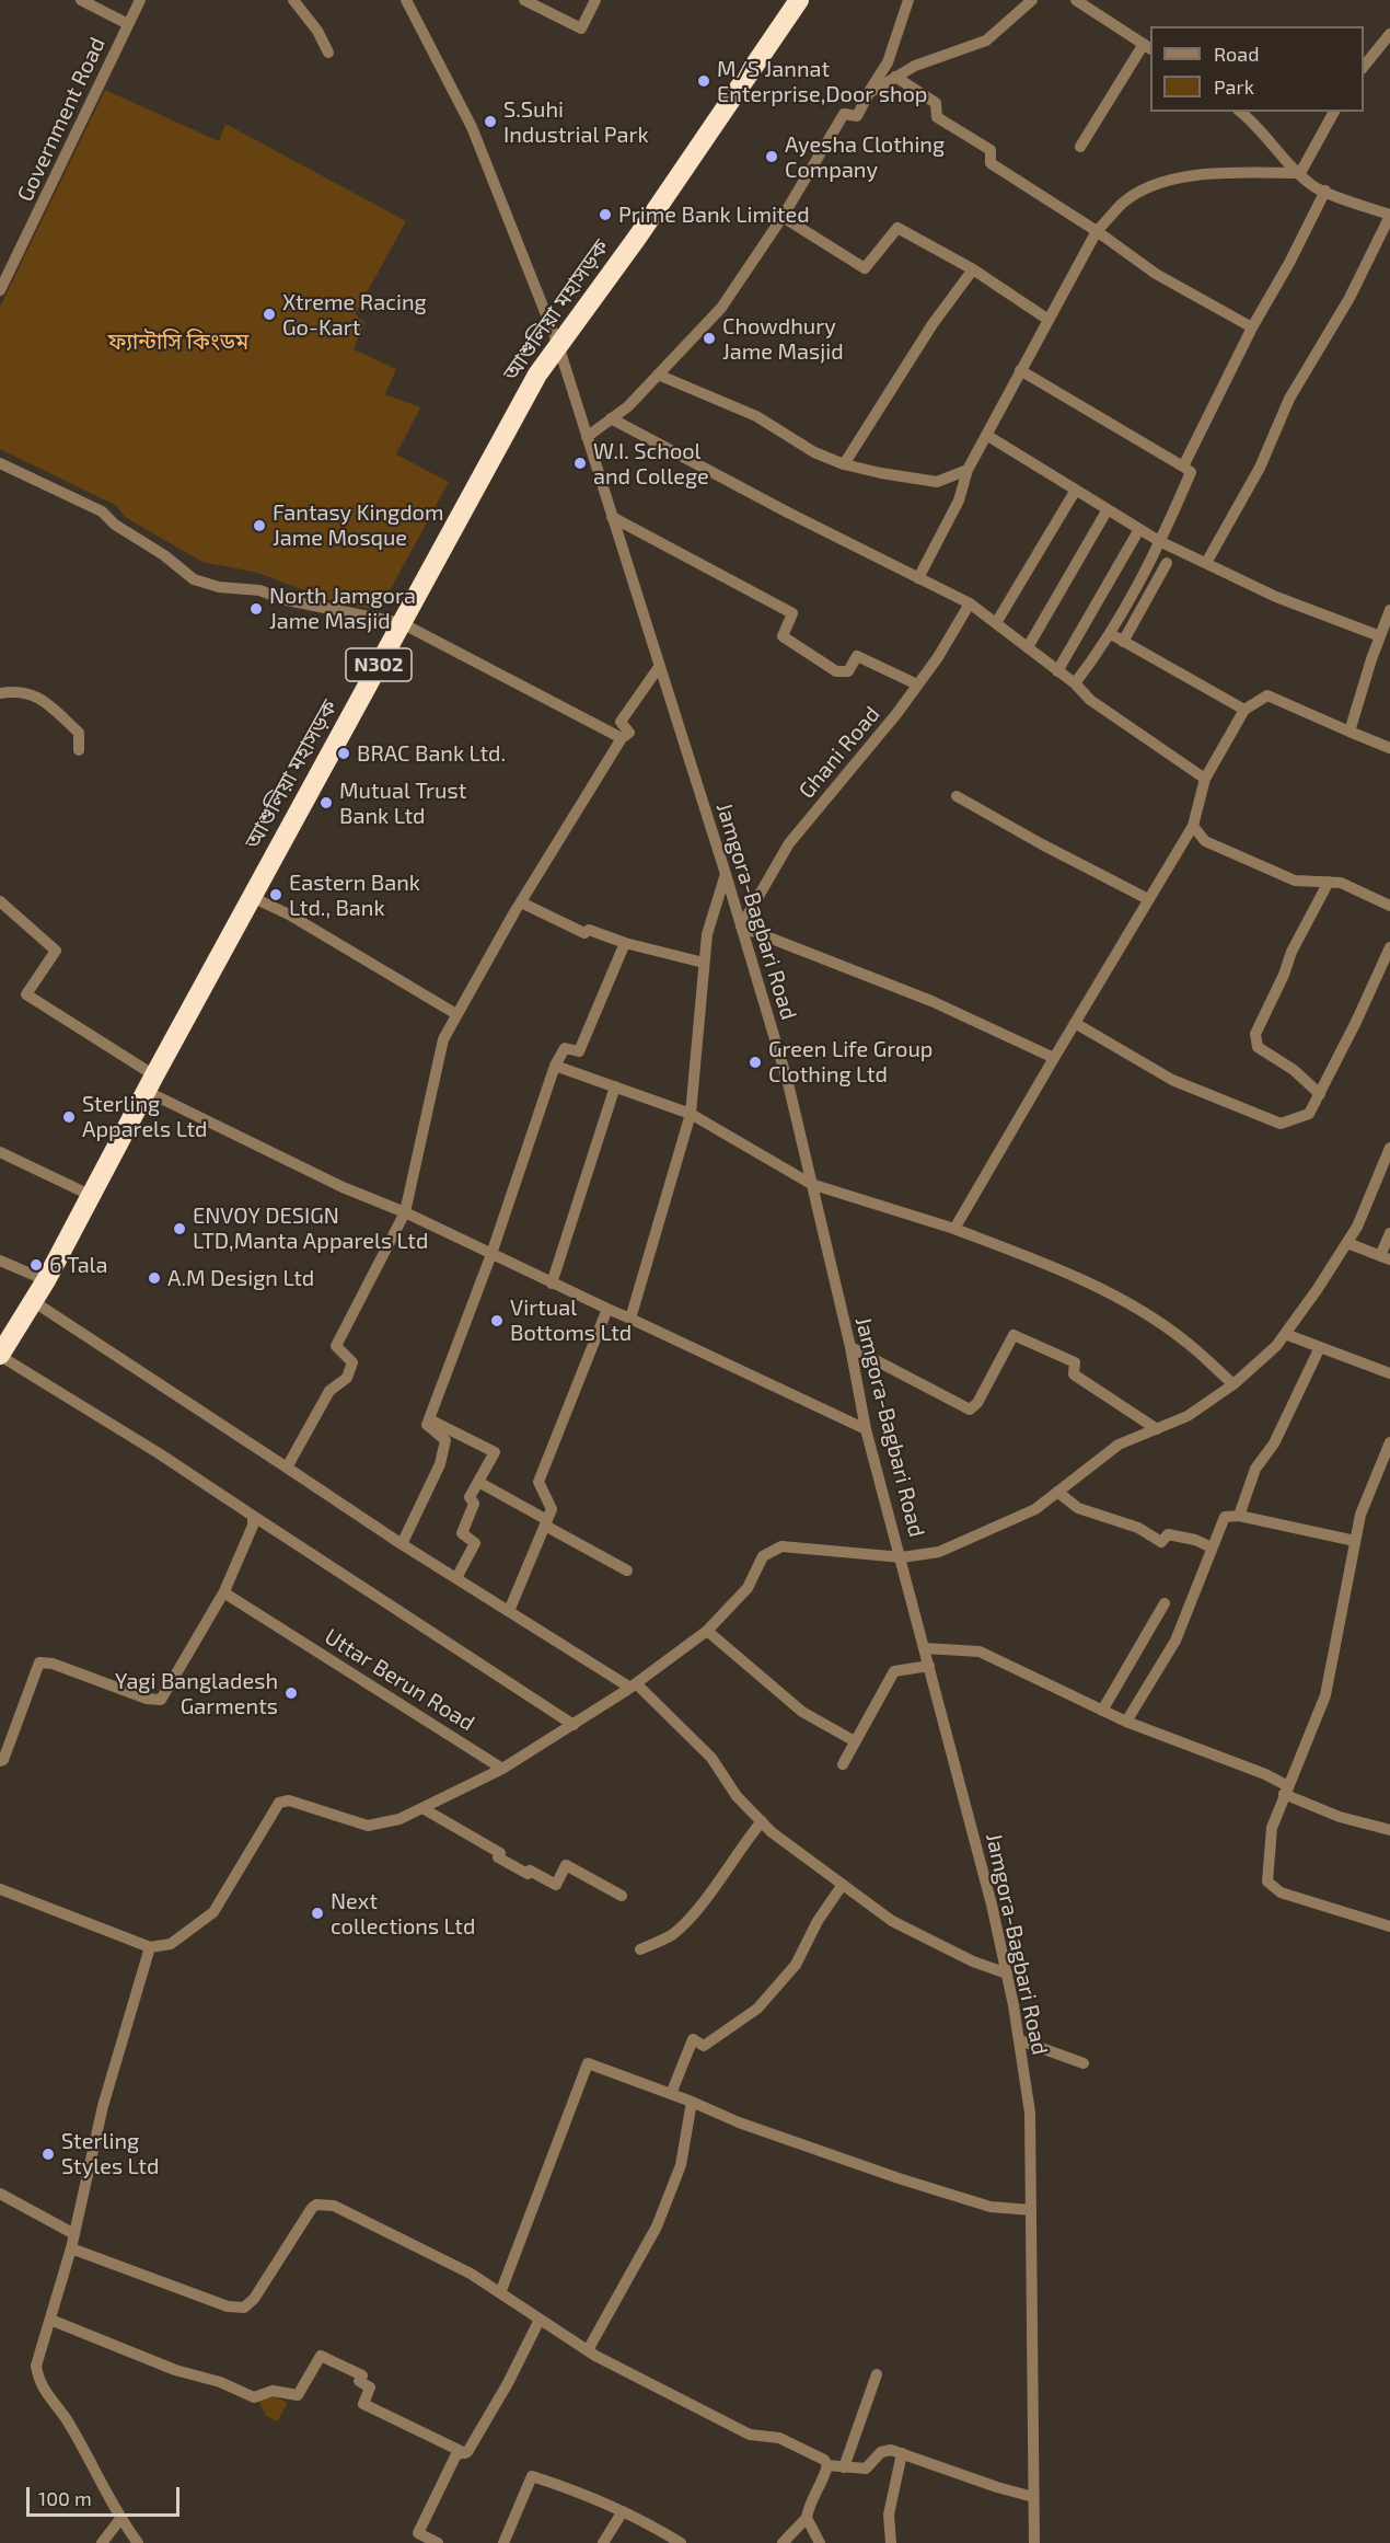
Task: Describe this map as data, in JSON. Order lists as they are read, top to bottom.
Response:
{
  "streets": {
    "highway": ["আশুলিয়া মহাসড়ক", "N302"],
    "street": [
      "Government Road",
      "Ghani Road",
      "Jamgora-Bagbari Road",
      "Uttar Berun Road"
    ]
  },
  "crossings": [
    ["আশুলিয়া মহাসড়ক", "Jamgora-Bagbari Road"],
    ["Ghani Road", "Jamgora-Bagbari Road"]
  ],
  "parks": ["ফ্যান্টাসি কিংডম"],
  "places": [
    "M/S Jannat Enterprise,Door shop",
    "S.Suhi Industrial Park",
    "Ayesha Clothing Company",
    "Prime Bank Limited",
    "Xtreme Racing Go-Kart",
    "Chowdhury Jame Masjid",
    "W.I. School and College",
    "Fantasy Kingdom Jame Mosque",
    "North Jamgora Jame Masjid",
    "BRAC Bank Ltd.",
    "Mutual Trust Bank Ltd",
    "Eastern Bank Ltd., Bank",
    "Green Life Group Clothing Ltd",
    "Sterling Apparels Ltd",
    "ENVOY DESIGN LTD,Manta Apparels Ltd",
    "6 Tala",
    "A.M Design Ltd",
    "Virtual Bottoms Ltd",
    "Yagi Bangladesh Garments",
    "Next collections Ltd",
    "Sterling Styles Ltd"
  ],
  "legend": ["Road", "Park"],
  "scale_bar": "100 m"
}
